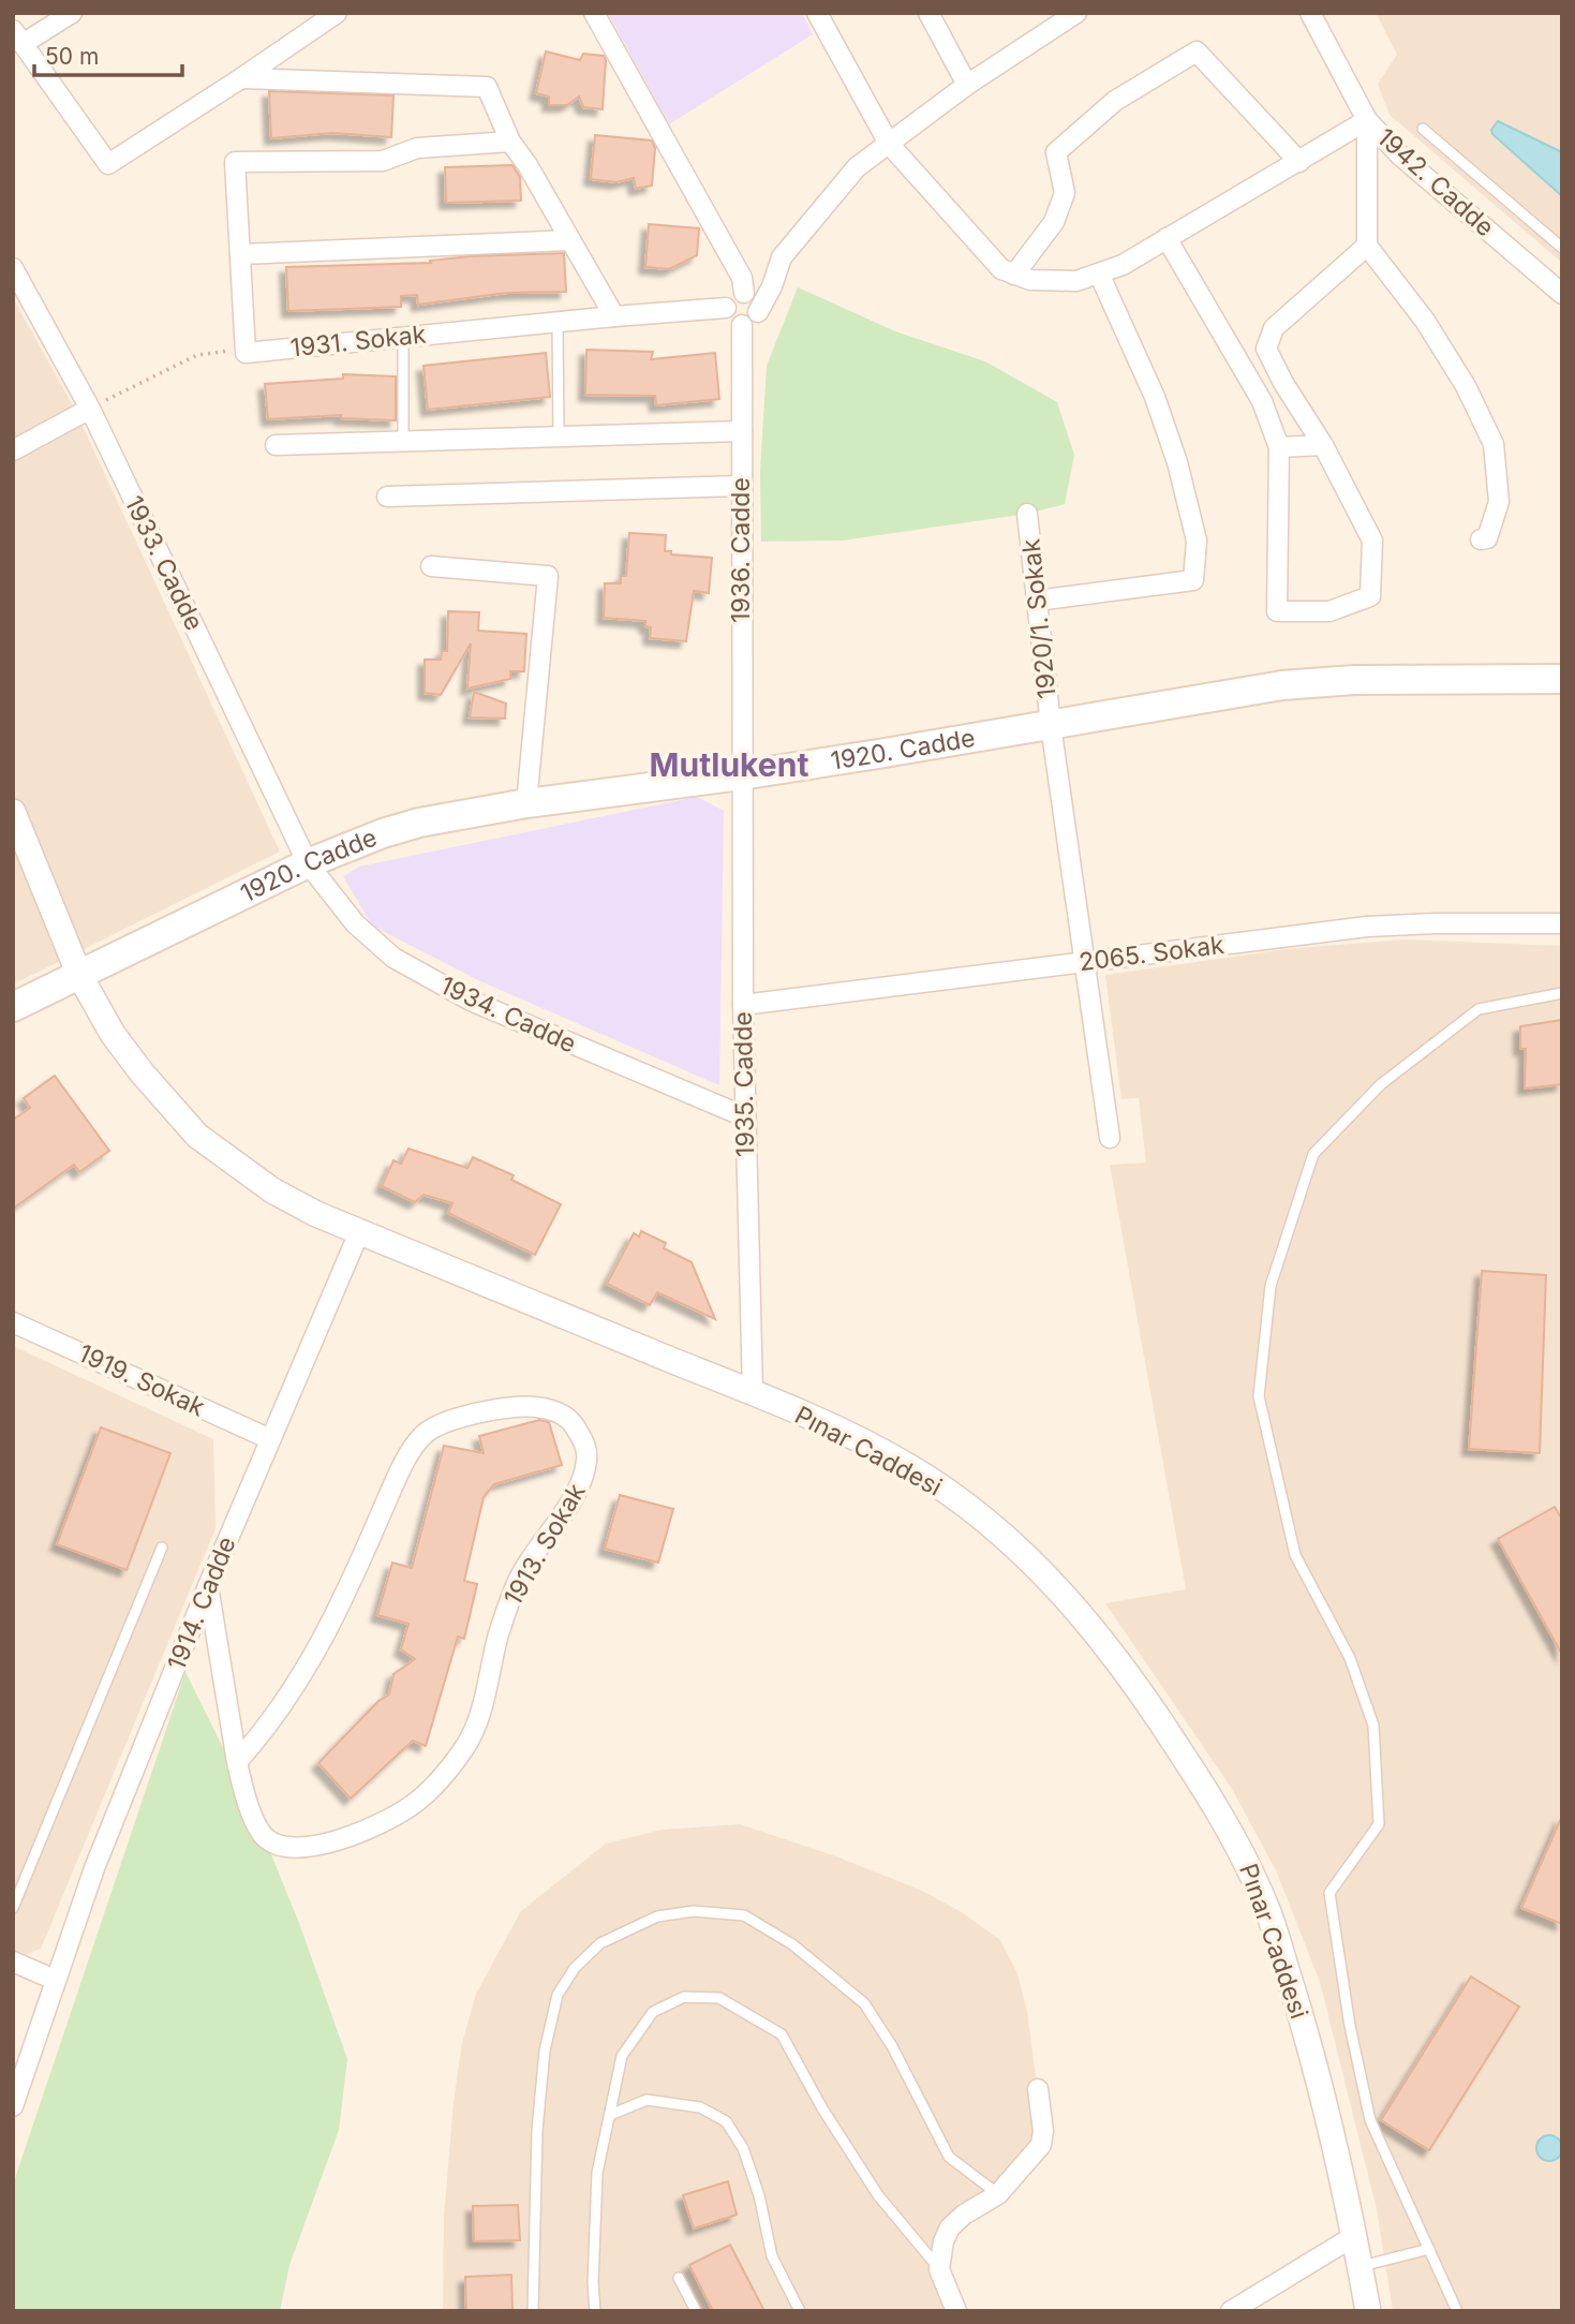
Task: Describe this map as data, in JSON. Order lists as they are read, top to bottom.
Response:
{
  "streets": {
    "main road": ["1920. Cadde"],
    "street": [
      "1942. Cadde",
      "1931. Sokak",
      "1936. Cadde",
      "1933. Cadde",
      "1920/1. Sokak",
      "2065. Sokak",
      "1934. Cadde",
      "1935. Cadde",
      "1919. Sokak",
      "Pınar Caddesi",
      "1913. Sokak",
      "1914. Cadde"
    ]
  },
  "crossings": [
    ["1931. Sokak", "1936. Cadde"],
    ["1936. Cadde", "1920. Cadde"],
    ["1936. Cadde", "1935. Cadde"],
    ["1933. Cadde", "1920. Cadde"],
    ["1933. Cadde", "1934. Cadde"],
    ["1920/1. Sokak", "1920. Cadde"],
    ["1920/1. Sokak", "2065. Sokak"],
    ["1920. Cadde", "1934. Cadde"],
    ["1920. Cadde", "1935. Cadde"],
    ["1920. Cadde", "Pınar Caddesi"],
    ["2065. Sokak", "1935. Cadde"],
    ["1934. Cadde", "1935. Cadde"],
    ["1935. Cadde", "Pınar Caddesi"],
    ["1919. Sokak", "1914. Cadde"],
    ["Pınar Caddesi", "1914. Cadde"],
    ["1913. Sokak", "1914. Cadde"]
  ],
  "districts": ["Mutlukent"],
  "scale_bar": "50 m"
}
